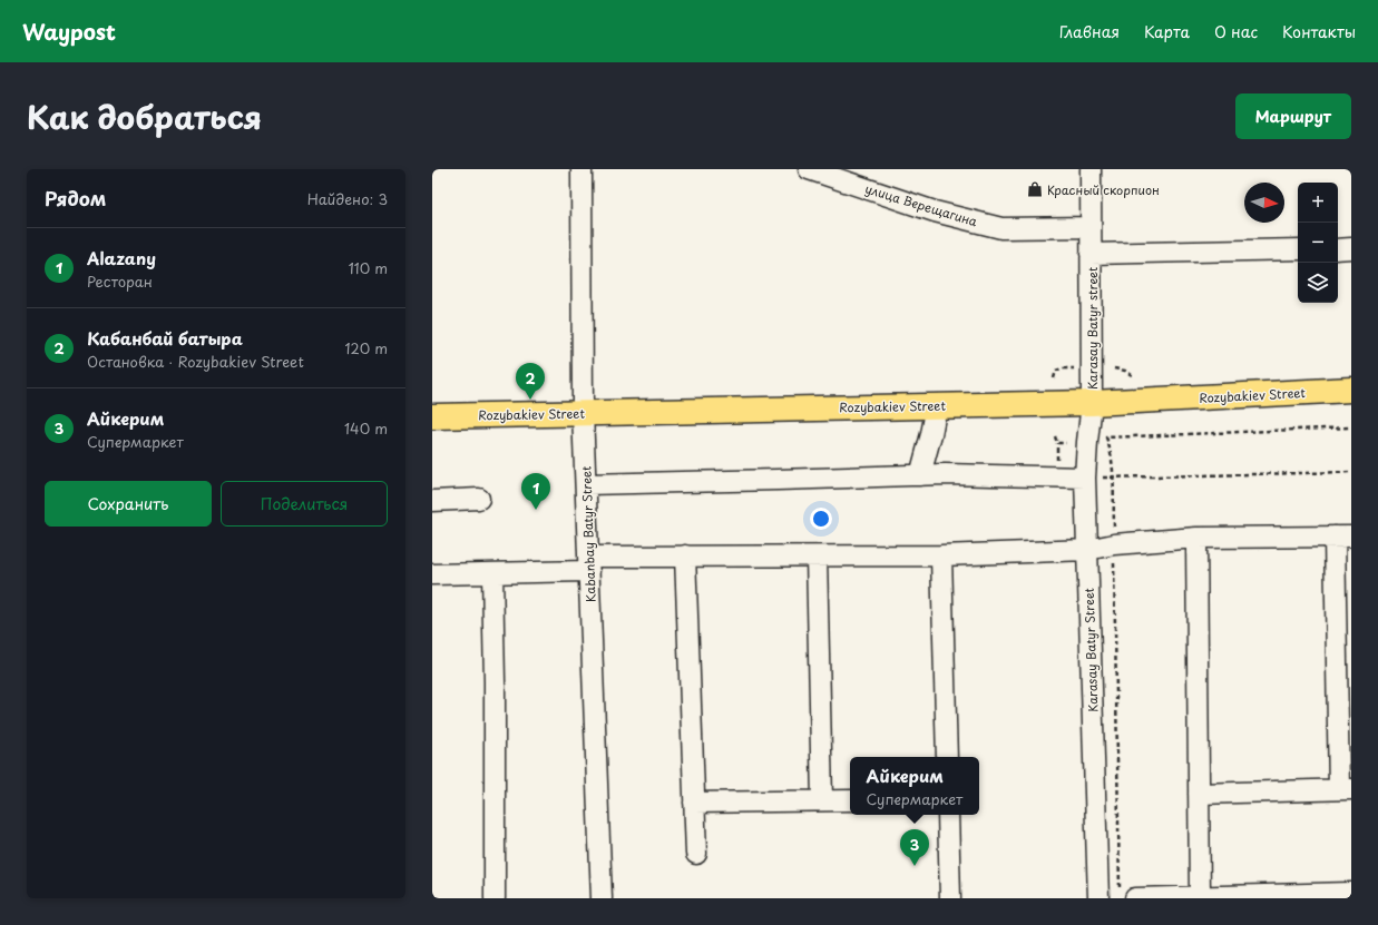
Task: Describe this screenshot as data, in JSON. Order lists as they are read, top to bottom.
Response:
{
  "streets": {
    "main road": ["Rozybakiev Street"],
    "street": [
      "улица Верещагина",
      "Karasay Batyr street",
      "Kabanbay Batyr Street",
      "Karasay Batyr Street"
    ]
  },
  "crossings": [
    ["улица Верещагина", "Karasay Batyr Street"],
    ["Karasay Batyr street", "Rozybakiev Street"],
    ["Karasay Batyr street", "Karasay Batyr Street"],
    ["Rozybakiev Street", "Kabanbay Batyr Street"],
    ["Rozybakiev Street", "Karasay Batyr Street"]
  ],
  "places": {
    "shop": ["Красный скорпион"]
  },
  "north": "right",
  "page": {
    "header": "Waypost",
    "nav": [
      "Главная",
      "Карта",
      "О нас",
      "Контакты"
    ],
    "title": "Как добраться",
    "buttons": [
      "Маршрут",
      ["Сохранить", "Поделиться"]
    ],
    "heading": ["Рядом", "Найдено: 3"],
    "map_buttons": ["+", "−"],
    "list": [
      {
        "mark": "1",
        "name": "Alazany",
        "note": "Ресторан",
        "value": "110 m"
      },
      {
        "mark": "2",
        "name": "Кабанбай батыра",
        "note": "Остановка · Rozybakiev Street",
        "value": "120 m"
      },
      {
        "mark": "3",
        "name": "Айкерим",
        "note": "Супермаркет",
        "value": "140 m"
      }
    ],
    "pins": ["2", "1", "3"],
    "popup": ["Айкерим", "Супермаркет"]
  }
}
